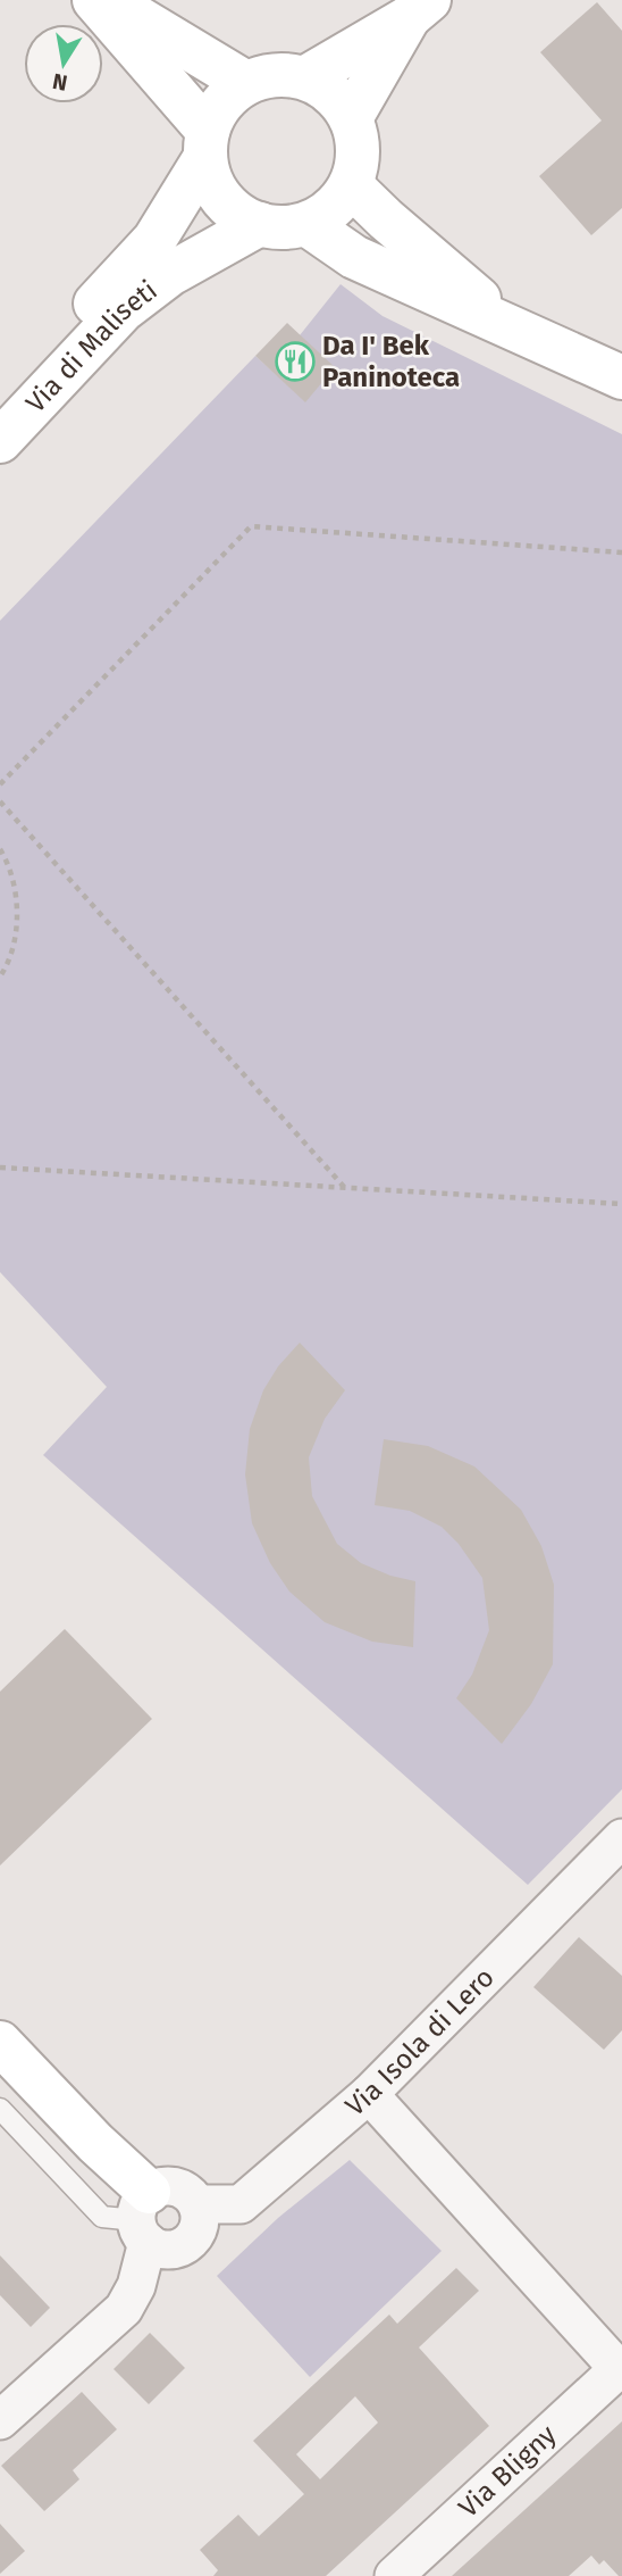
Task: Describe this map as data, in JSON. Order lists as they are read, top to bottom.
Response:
{
  "streets": {
    "street": ["Via di Maliseti", "Via Isola di Lero", "Via Bligny"]
  },
  "places": {
    "restaurant": ["Da I' Bek Paninoteca"]
  },
  "north": "bottom"
}
